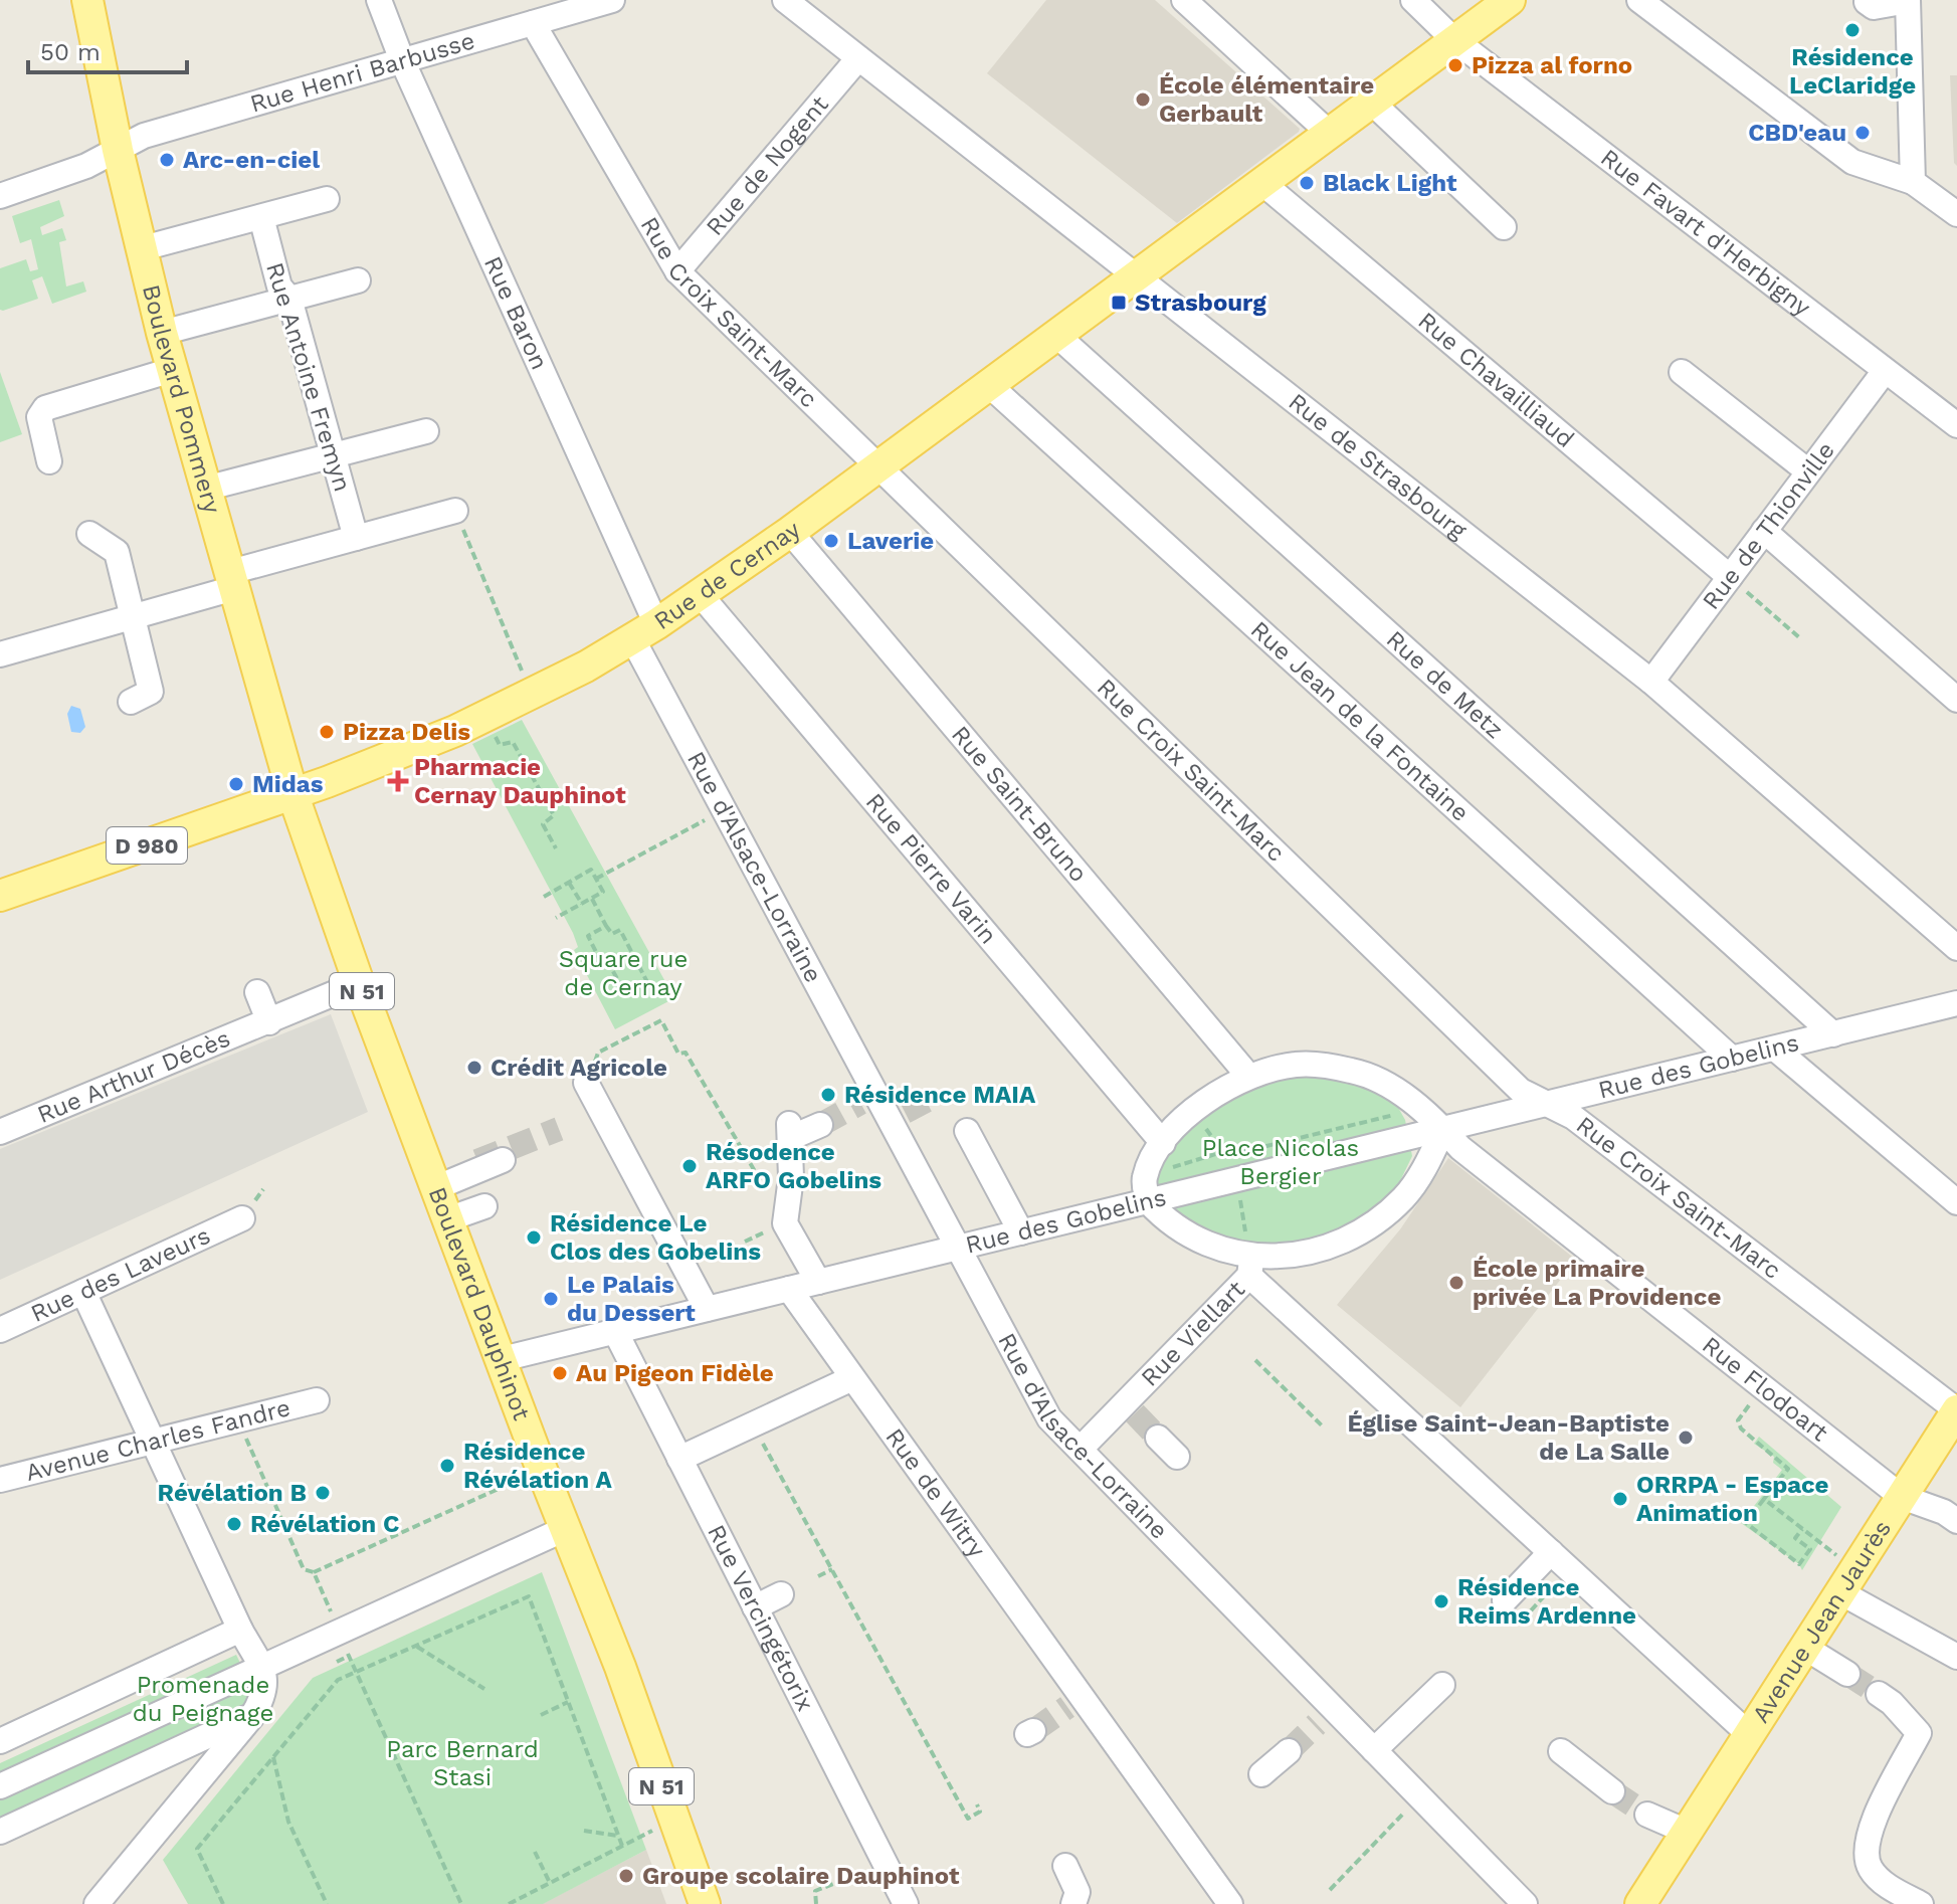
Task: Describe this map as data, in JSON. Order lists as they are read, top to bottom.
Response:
{
  "streets": {
    "main road": [
      "Boulevard Pommery",
      "Rue de Cernay",
      "D 980",
      "N 51",
      "Boulevard Dauphinot",
      "Avenue Jean Jaurès"
    ],
    "street": [
      "Rue Henri Barbusse",
      "Rue de Nogent",
      "Rue Favart d'Herbigny",
      "Rue Croix Saint-Marc",
      "Rue Baron",
      "Rue Antoine Fremyn",
      "Rue Chavailliaud",
      "Rue de Strasbourg",
      "Rue de Thionville",
      "Rue de Metz",
      "Rue Jean de la Fontaine",
      "Rue Saint-Bruno",
      "Rue d'Alsace-Lorraine",
      "Rue Pierre Varin",
      "Rue des Gobelins",
      "Rue Arthur Décès",
      "Rue des Laveurs",
      "Rue Viellart",
      "Rue Flodoart",
      "Avenue Charles Fandre",
      "Rue de Witry",
      "Rue Vercingétorix"
    ]
  },
  "crossings": [
    ["Rue Henri Barbusse", "Rue Croix Saint-Marc"],
    ["Rue Henri Barbusse", "Rue Baron"],
    ["Rue Henri Barbusse", "Boulevard Pommery"],
    ["Rue de Nogent", "Rue Croix Saint-Marc"],
    ["Rue de Nogent", "Rue de Strasbourg"],
    ["Rue Favart d'Herbigny", "Rue de Thionville"],
    ["Rue Favart d'Herbigny", "Rue de Cernay"],
    ["Rue Croix Saint-Marc", "Rue de Cernay"],
    ["Rue Croix Saint-Marc", "Rue des Gobelins"],
    ["Rue Croix Saint-Marc", "Avenue Jean Jaurès"],
    ["Rue Baron", "Rue de Cernay"],
    ["Rue Baron", "Rue d'Alsace-Lorraine"],
    ["Rue Chavailliaud", "Rue de Thionville"],
    ["Rue Chavailliaud", "Rue de Cernay"],
    ["Boulevard Pommery", "Rue de Cernay"],
    ["Boulevard Pommery", "Boulevard Dauphinot"],
    ["Rue de Strasbourg", "Rue de Thionville"],
    ["Rue de Strasbourg", "Rue de Cernay"],
    ["Rue de Cernay", "Rue de Metz"],
    ["Rue de Cernay", "Rue Jean de la Fontaine"],
    ["Rue de Cernay", "Rue Saint-Bruno"],
    ["Rue de Cernay", "Rue d'Alsace-Lorraine"],
    ["Rue de Cernay", "Rue Pierre Varin"],
    ["Rue de Cernay", "Boulevard Dauphinot"],
    ["Rue de Metz", "Rue des Gobelins"],
    ["Rue Jean de la Fontaine", "Rue des Gobelins"],
    ["Rue d'Alsace-Lorraine", "Rue des Gobelins"],
    ["Rue d'Alsace-Lorraine", "Rue Viellart"],
    ["Rue des Gobelins", "Boulevard Dauphinot"],
    ["Rue des Gobelins", "Rue Flodoart"],
    ["Rue des Gobelins", "Rue de Witry"],
    ["Rue des Gobelins", "Rue Vercingétorix"],
    ["Rue Arthur Décès", "Boulevard Dauphinot"],
    ["Rue Flodoart", "Avenue Jean Jaurès"]
  ],
  "parks": [
    "Square rue de Cernay",
    "Place Nicolas Bergier",
    "Promenade du Peignage",
    "Parc Bernard Stasi"
  ],
  "places": {
    "other": [
      "Résidence LeClaridge",
      "Pizza al forno",
      "École élémentaire Gerbault",
      "CBD'eau",
      "Arc-en-ciel",
      "Black Light",
      "Laverie",
      "Pizza Delis",
      "Midas",
      "Crédit Agricole",
      "Résidence MAIA",
      "Résodence ARFO Gobelins",
      "Résidence Le Clos des Gobelins",
      "École primaire privée La Providence",
      "Le Palais du Dessert",
      "Au Pigeon Fidèle",
      "Église Saint-Jean-Baptiste de La Salle",
      "Résidence Révélation A",
      "Révélation B",
      "ORRPA - Espace Animation",
      "Révélation C",
      "Résidence Reims Ardenne",
      "Groupe scolaire Dauphinot"
    ],
    "transit": ["Strasbourg"],
    "health": ["Pharmacie Cernay Dauphinot"]
  },
  "scale_bar": "50 m"
}
